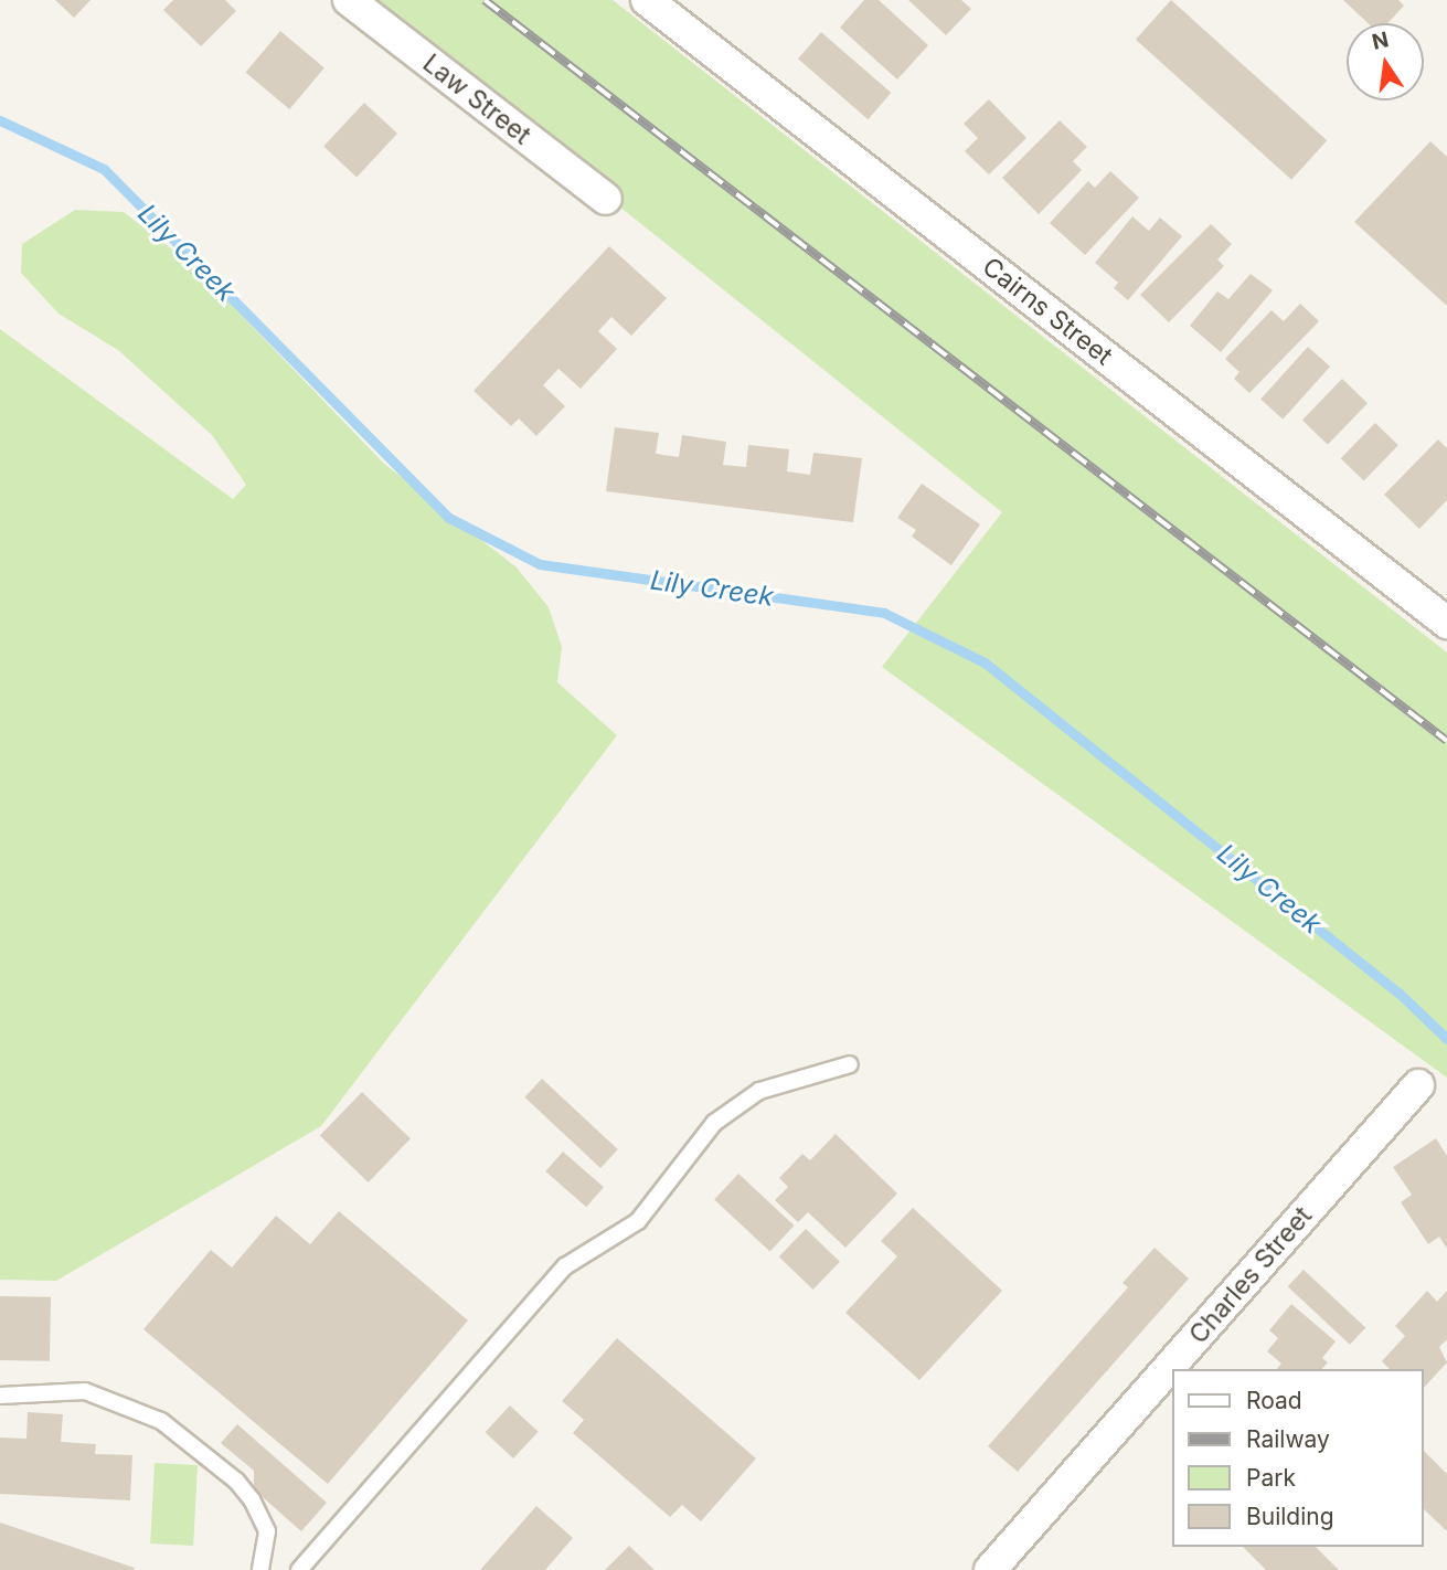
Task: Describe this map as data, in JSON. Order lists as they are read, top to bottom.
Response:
{
  "streets": {
    "street": ["Law Street", "Cairns Street", "Charles Street"]
  },
  "water": ["Lily Creek"],
  "legend": [
    "Road",
    "Railway",
    "Park",
    "Building"
  ],
  "north": "top"
}
